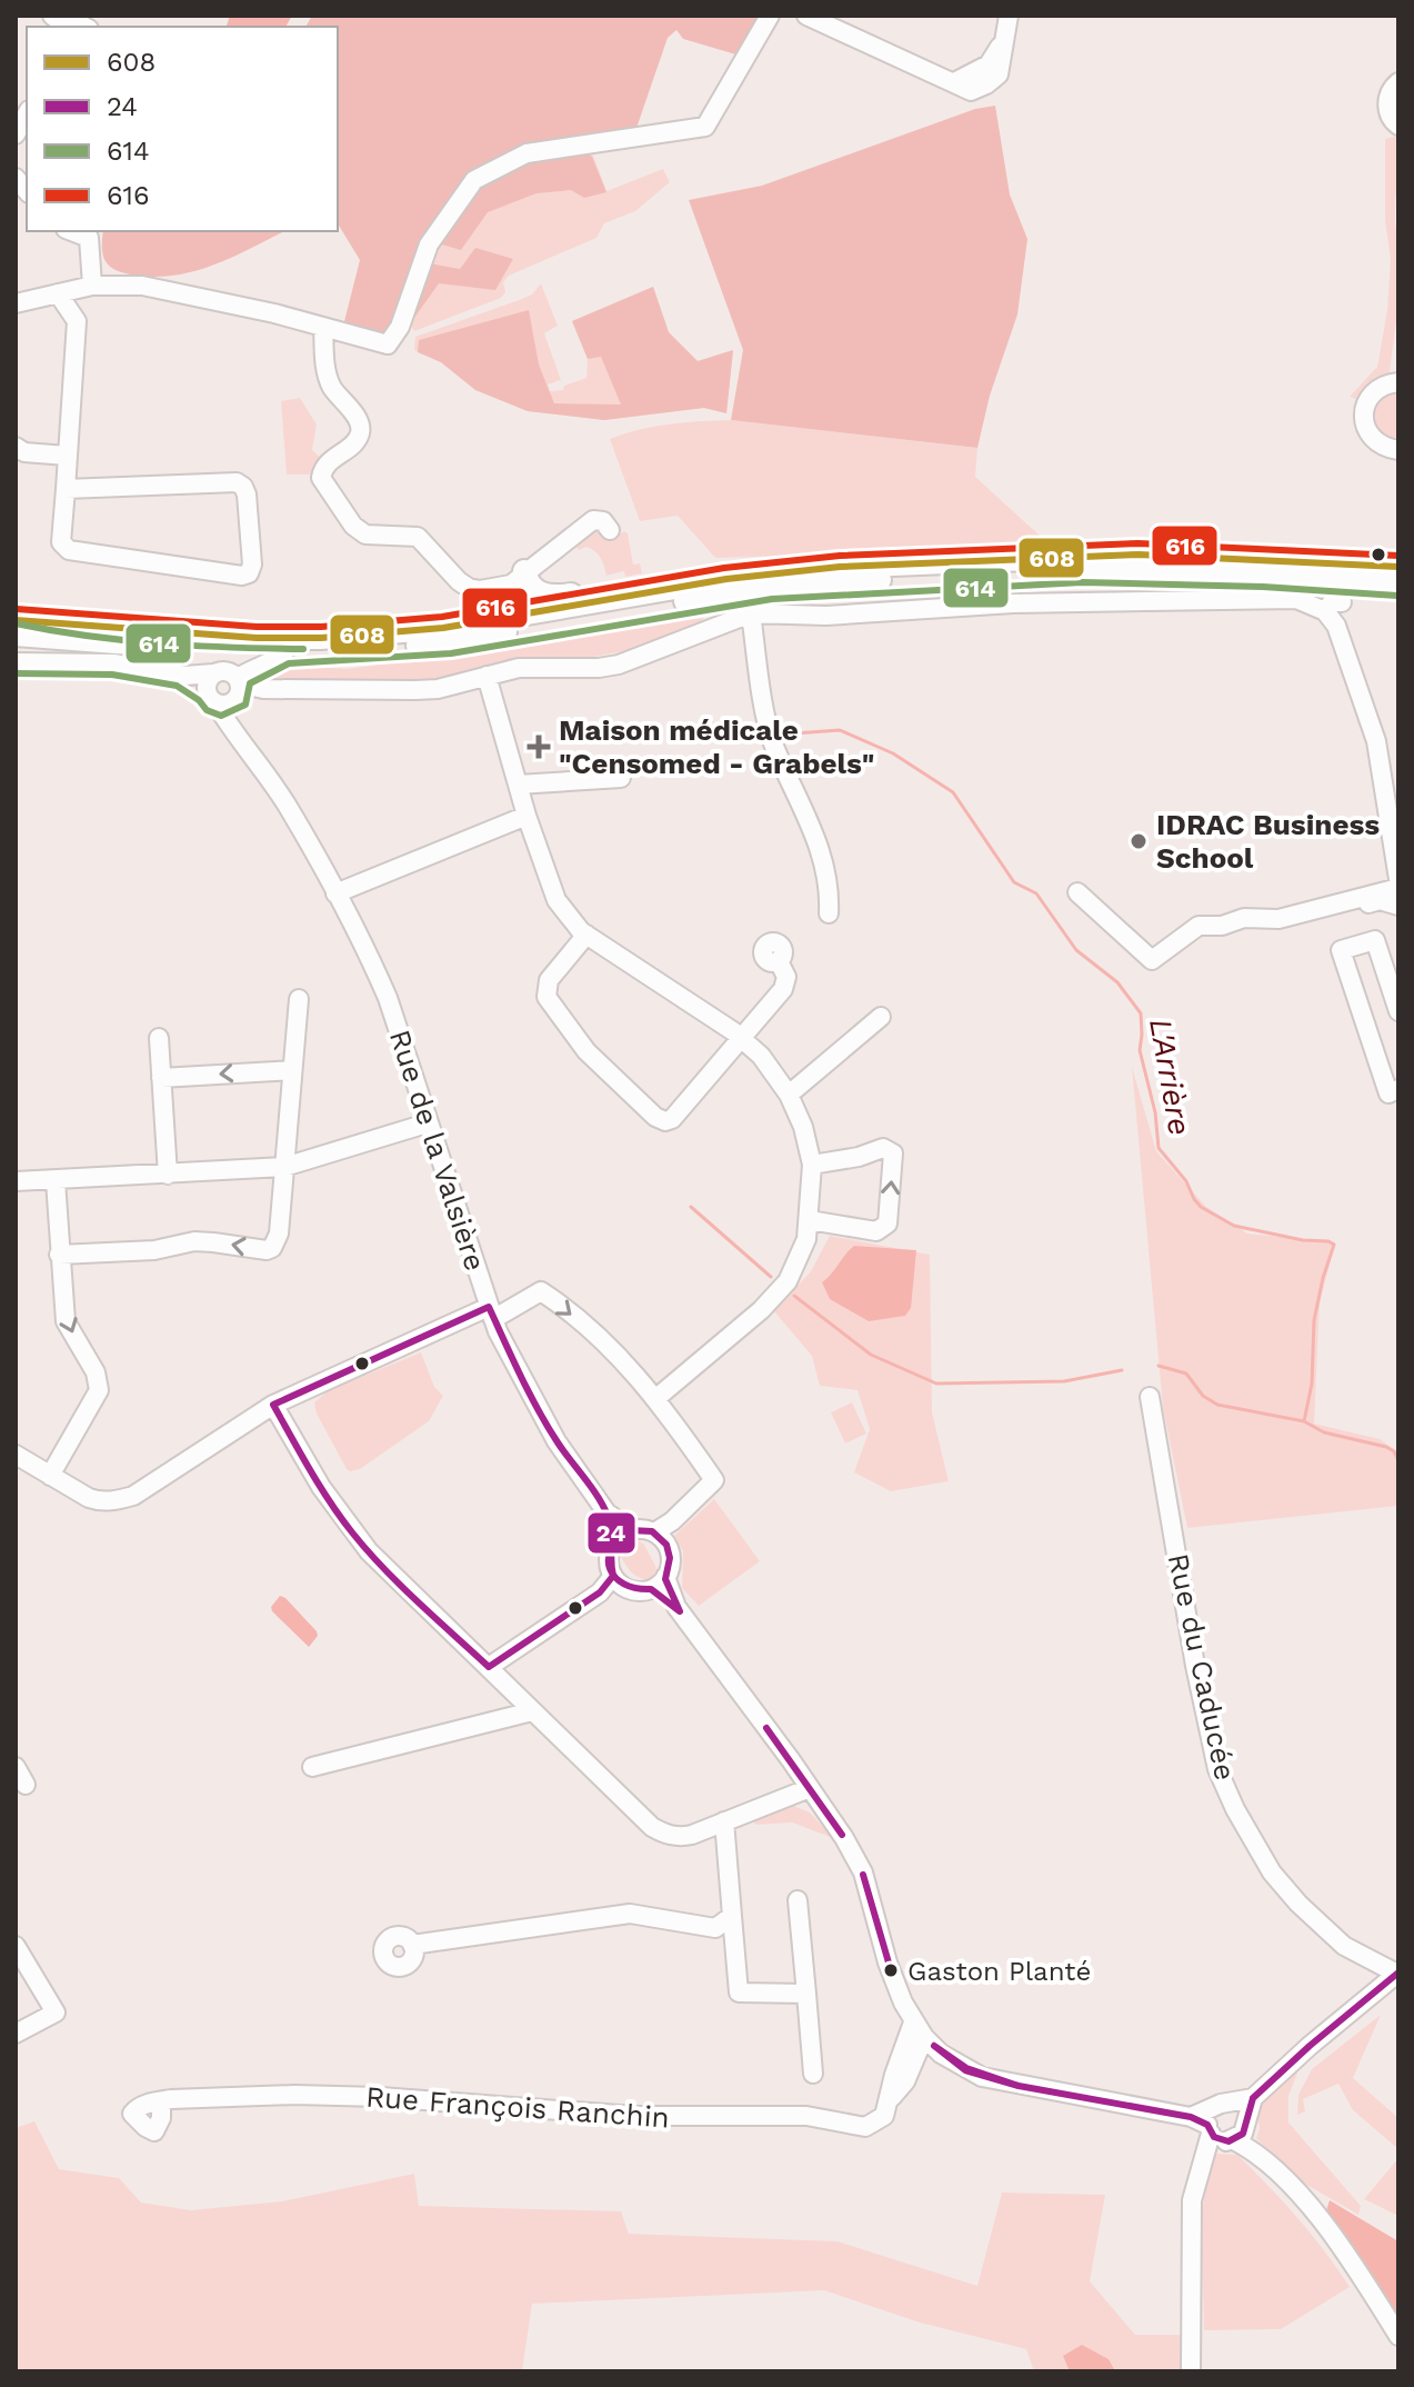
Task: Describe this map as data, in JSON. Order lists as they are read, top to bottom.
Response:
{
  "streets": {
    "street": ["Rue de la Valsière", "Rue du Caducée", "Rue François Ranchin"]
  },
  "water": ["L'Arrière"],
  "places": {
    "health": ["Maison médicale \"Censomed - Grabels\""],
    "other": ["IDRAC Business School", "Gaston Planté"]
  },
  "lines": [
    "transit line 616",
    "transit line 608",
    "transit line 614",
    "transit line 24"
  ],
  "legend": [
    "608",
    "24",
    "614",
    "616"
  ]
}
